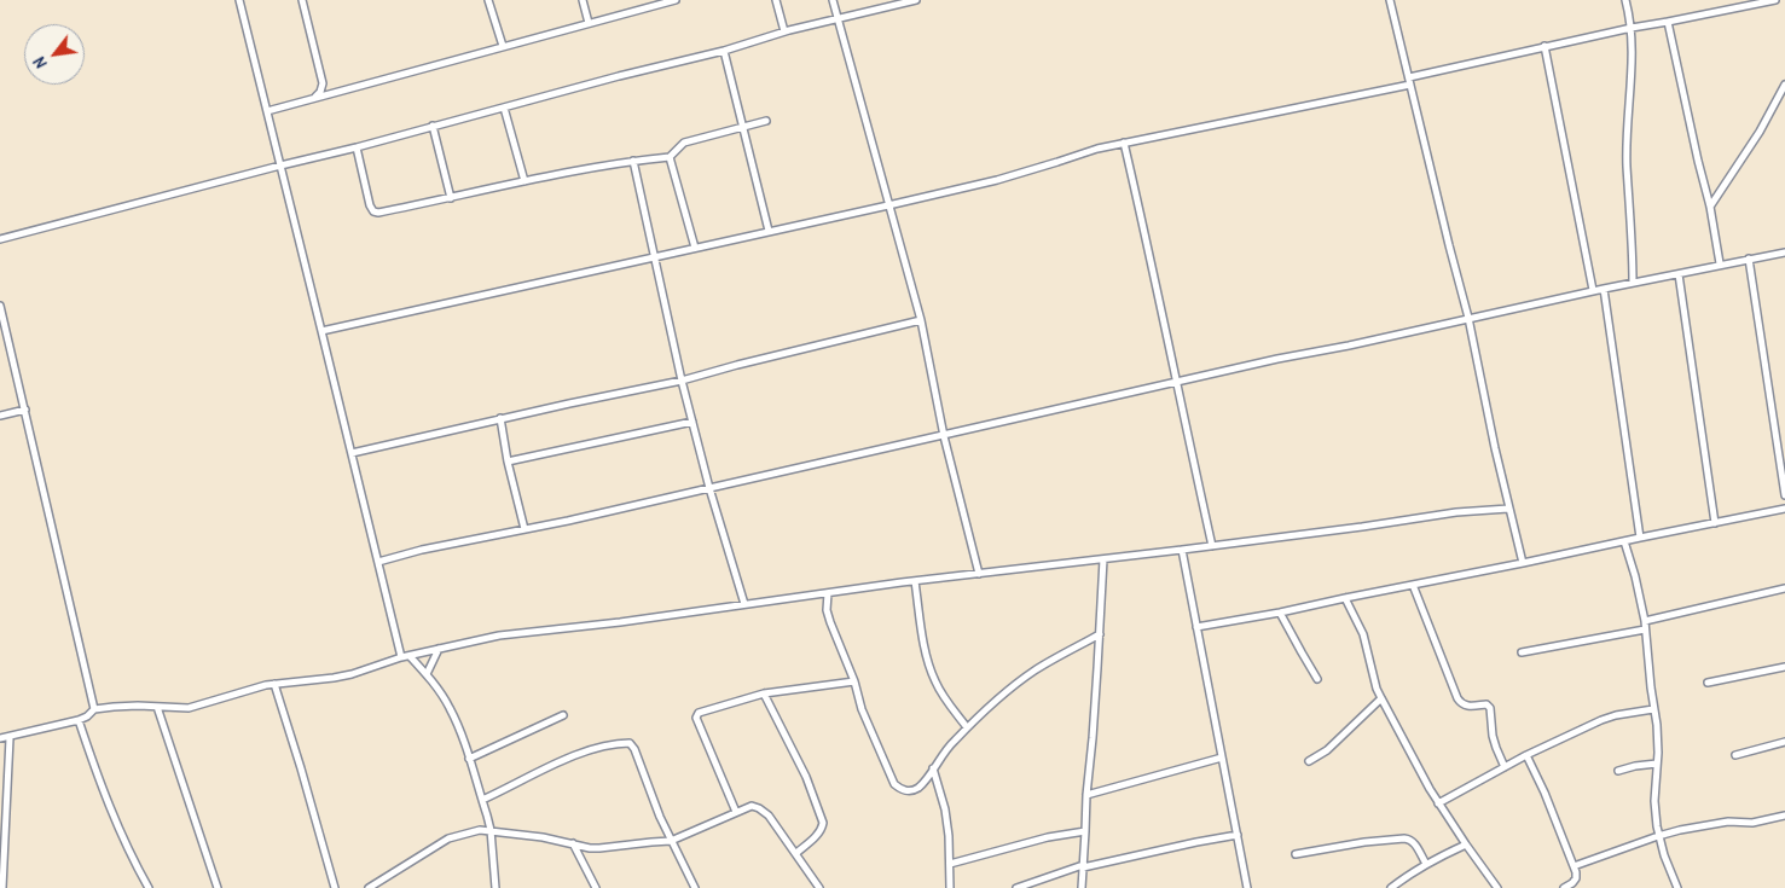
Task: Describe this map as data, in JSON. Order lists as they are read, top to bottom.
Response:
{
  "north": "bottom left"
}
